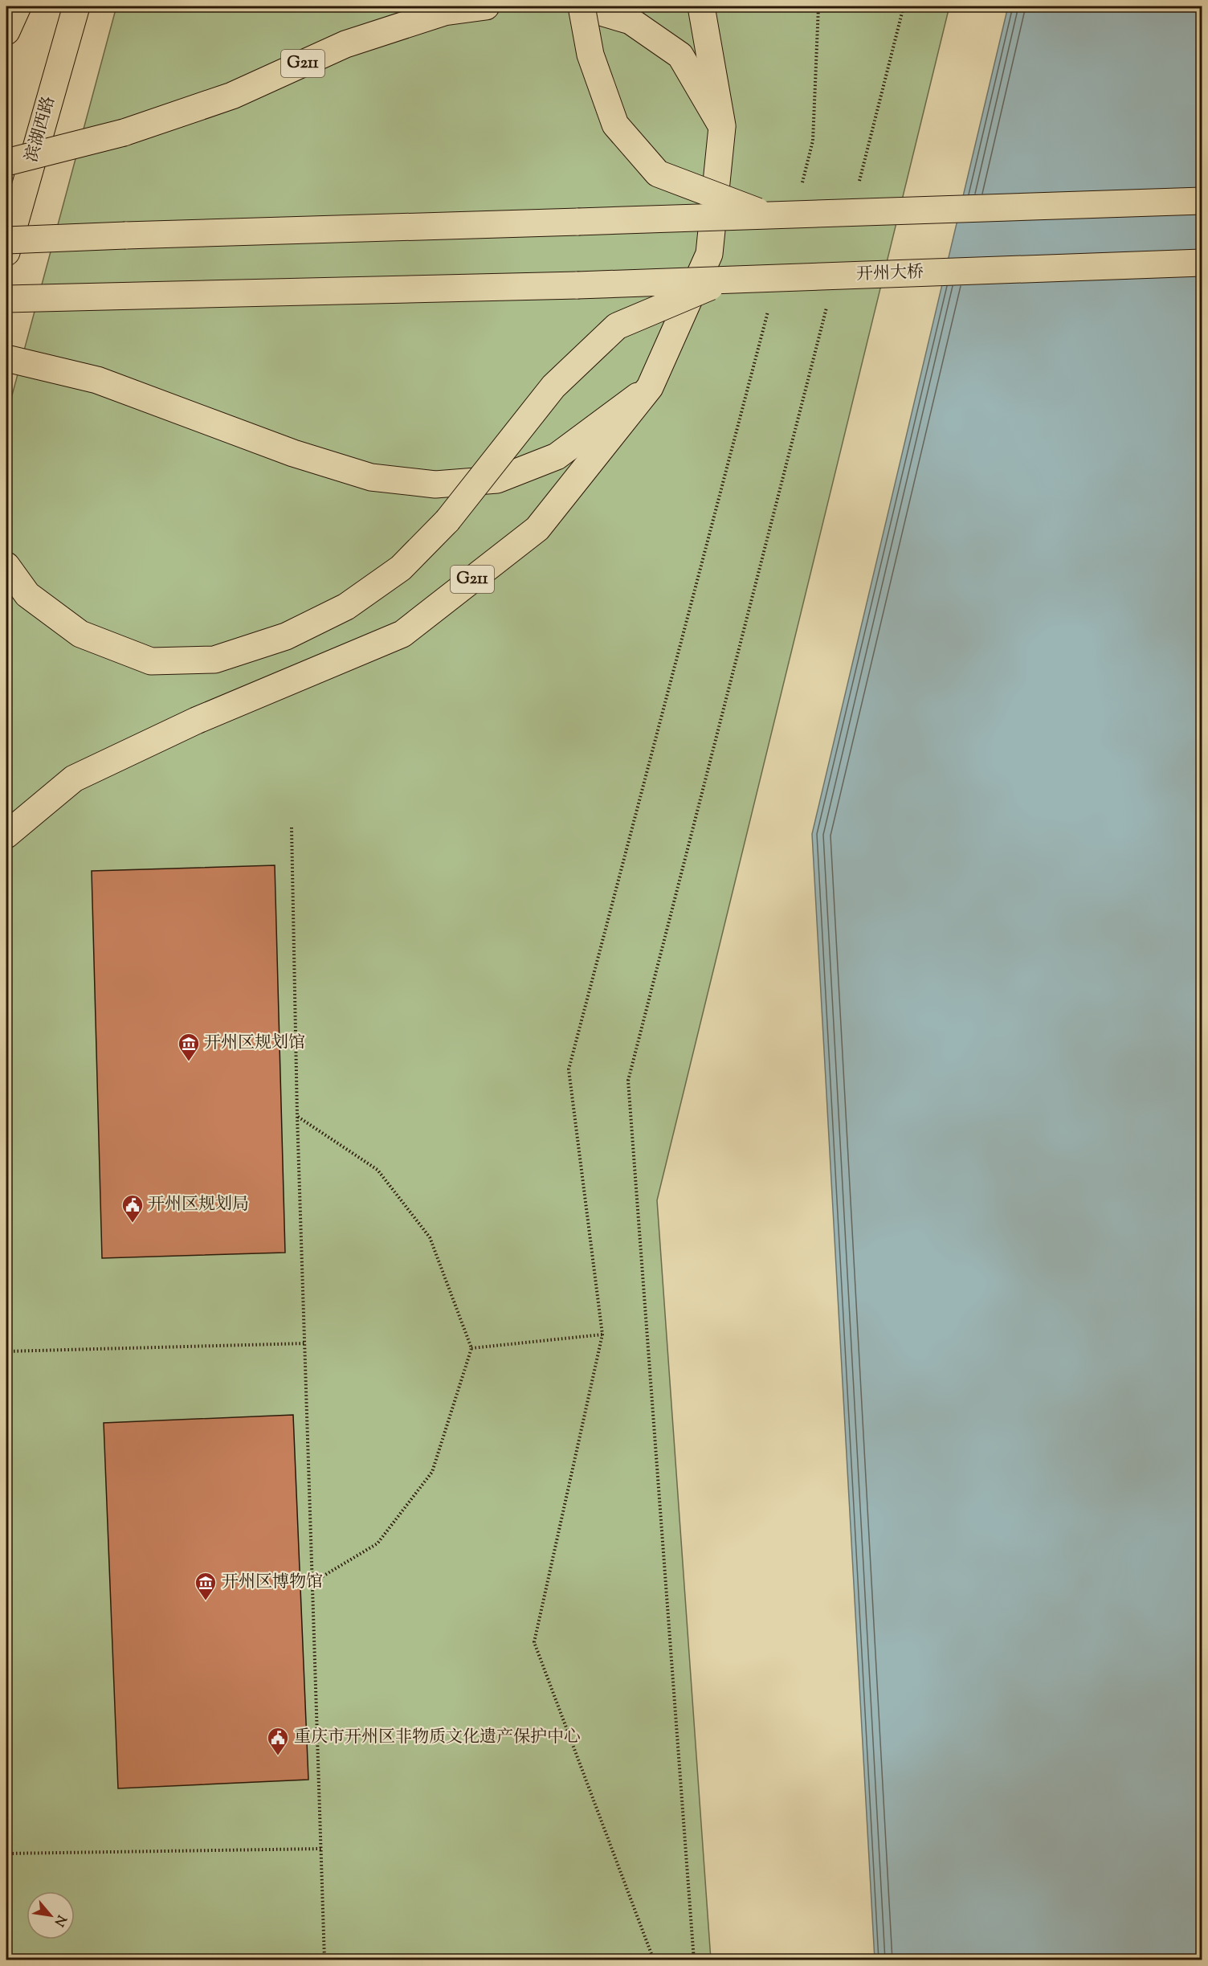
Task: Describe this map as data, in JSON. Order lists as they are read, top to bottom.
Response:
{
  "streets": {
    "main road": ["G211", "滨湖西路", "开州大桥"]
  },
  "places": {
    "museum": ["开州区规划馆", "开州区博物馆"],
    "public building": ["开州区规划局", "重庆市开州区非物质文化遗产保护中心"]
  },
  "north": "bottom right"
}
